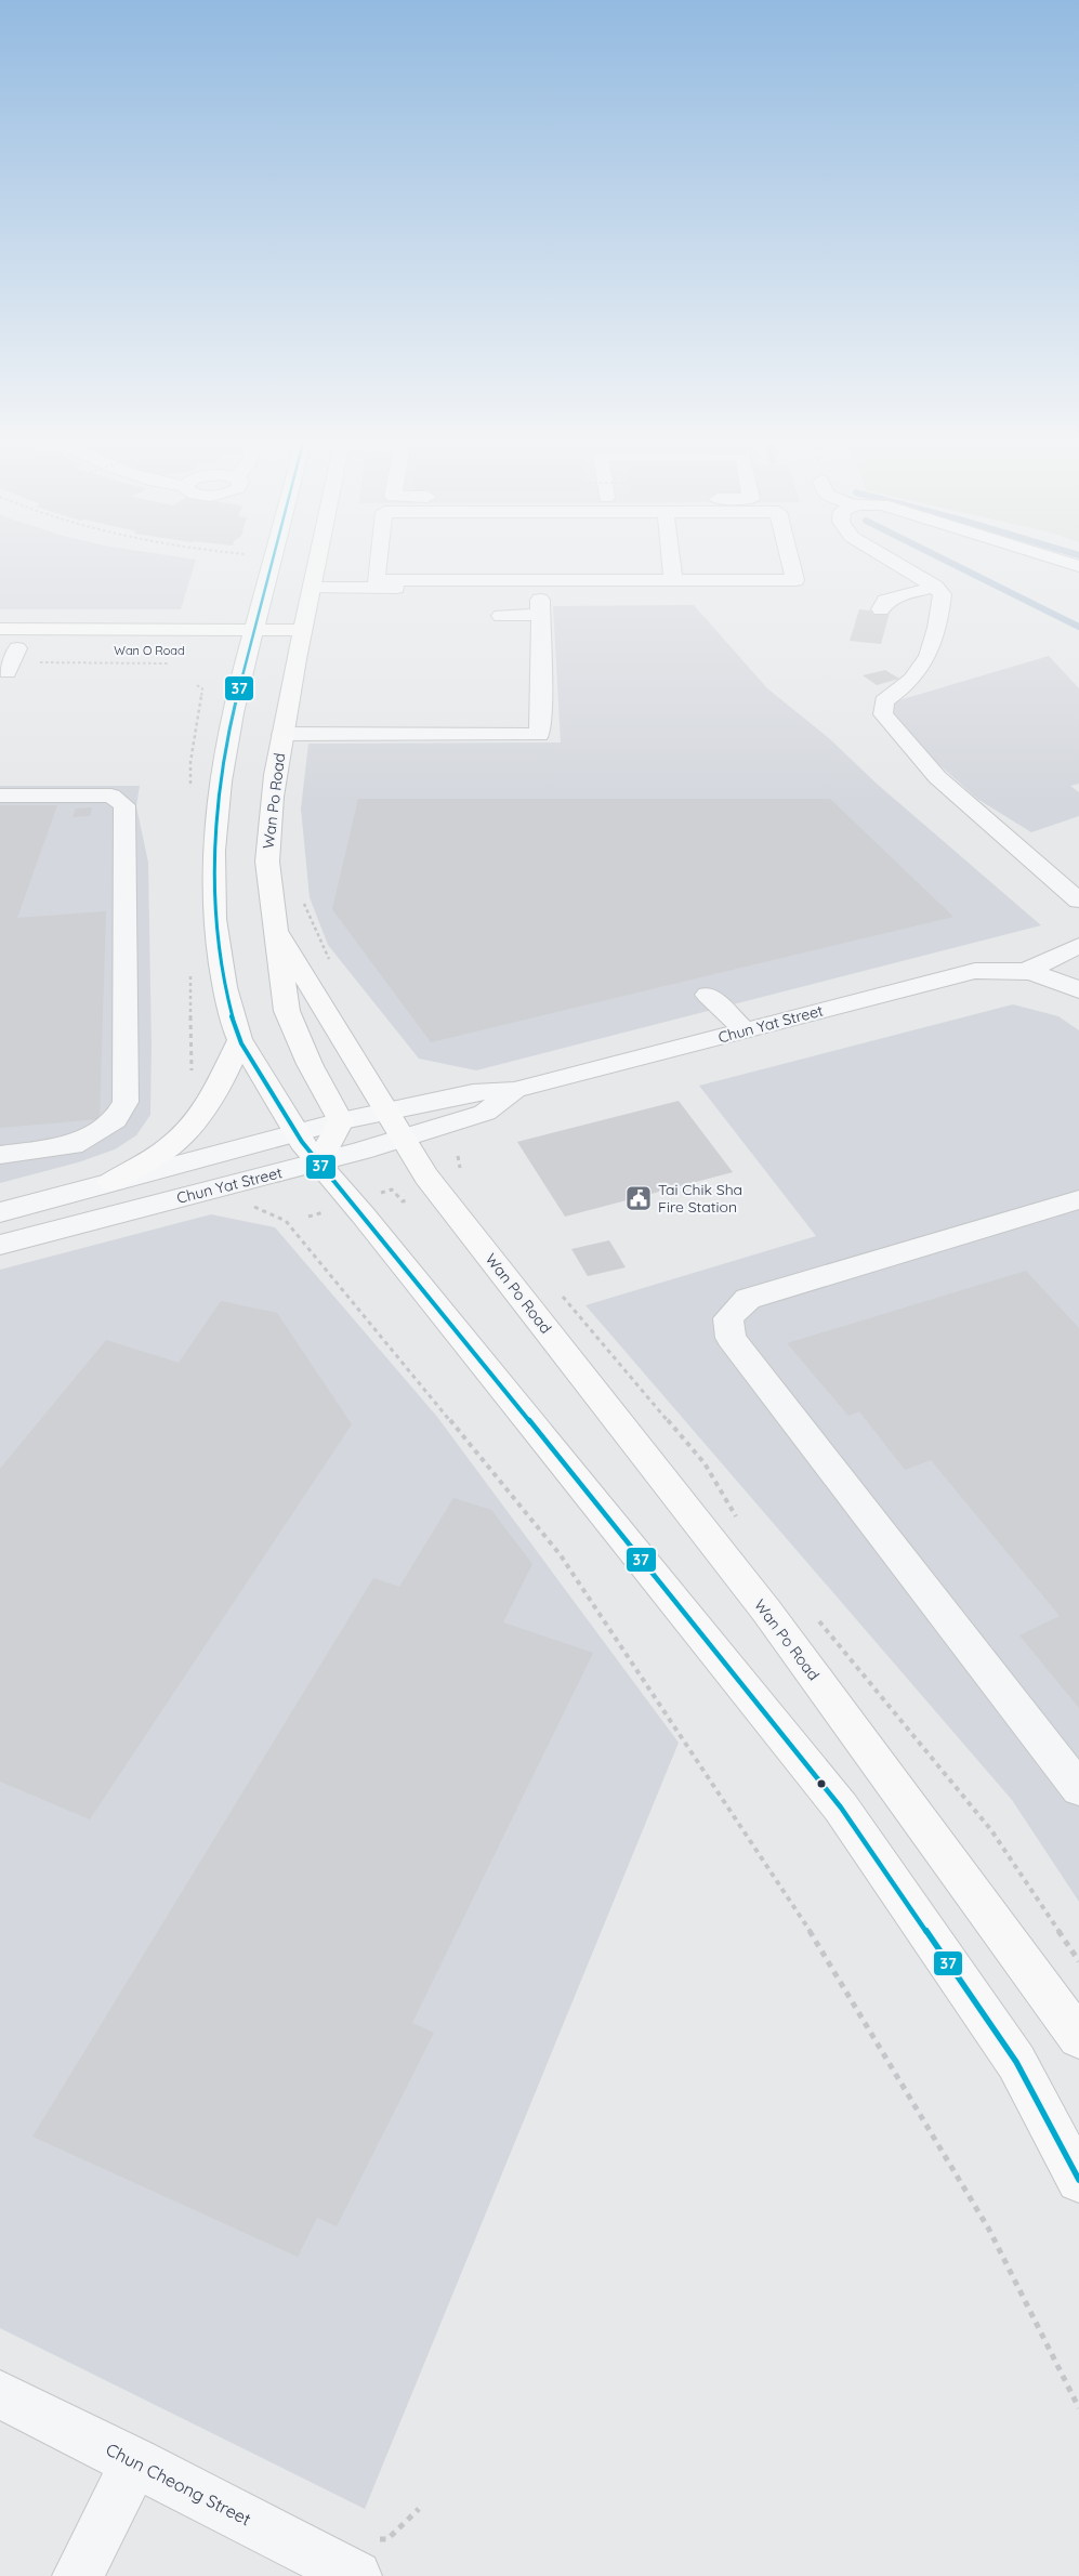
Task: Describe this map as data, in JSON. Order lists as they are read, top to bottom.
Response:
{
  "streets": {
    "main road": ["Wan O Road", "Wan Po Road"],
    "street": ["Chun Yat Street", "Chun Cheong Street"]
  },
  "crossings": [
    ["Wan O Road", "Wan Po Road"],
    ["Wan Po Road", "Chun Yat Street"]
  ],
  "places": {
    "public building": ["Tai Chik Sha Fire Station"]
  },
  "lines": ["transit line 37"]
}
